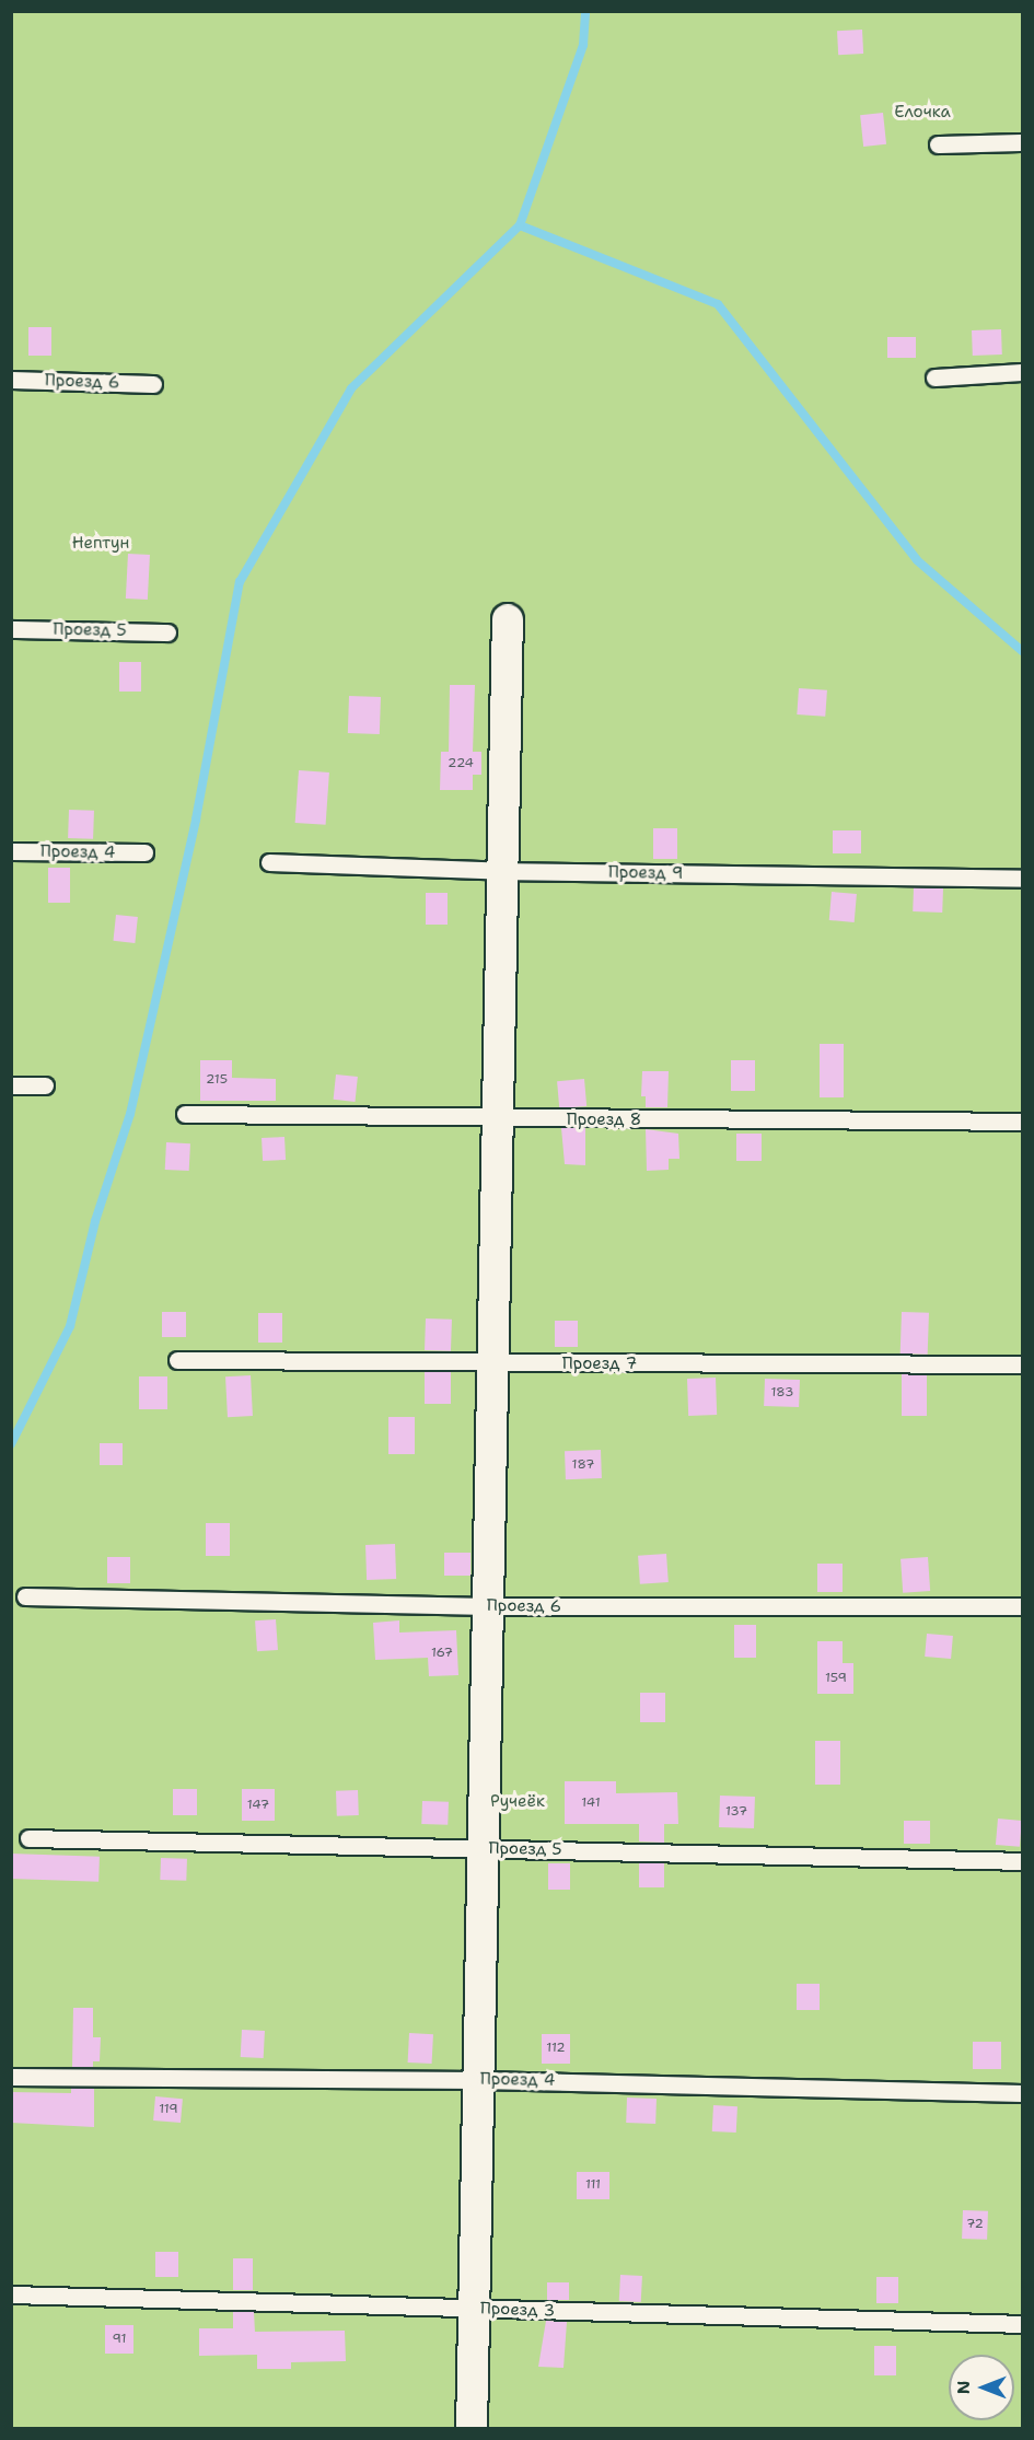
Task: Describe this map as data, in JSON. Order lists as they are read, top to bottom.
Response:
{
  "streets": {
    "lane": [
      "Проезд 6",
      "Проезд 5",
      "Проезд 4",
      "Проезд 9",
      "Проезд 8",
      "Проезд 7",
      "Проезд 3"
    ]
  },
  "parks": ["Елочка", "Нептун", "Ручеёк"],
  "house_numbers": [
    "224",
    "215",
    "183",
    "187",
    "167",
    "159",
    "141",
    "147",
    "137",
    "112",
    "119",
    "111",
    "72",
    "91"
  ],
  "north": "left"
}
